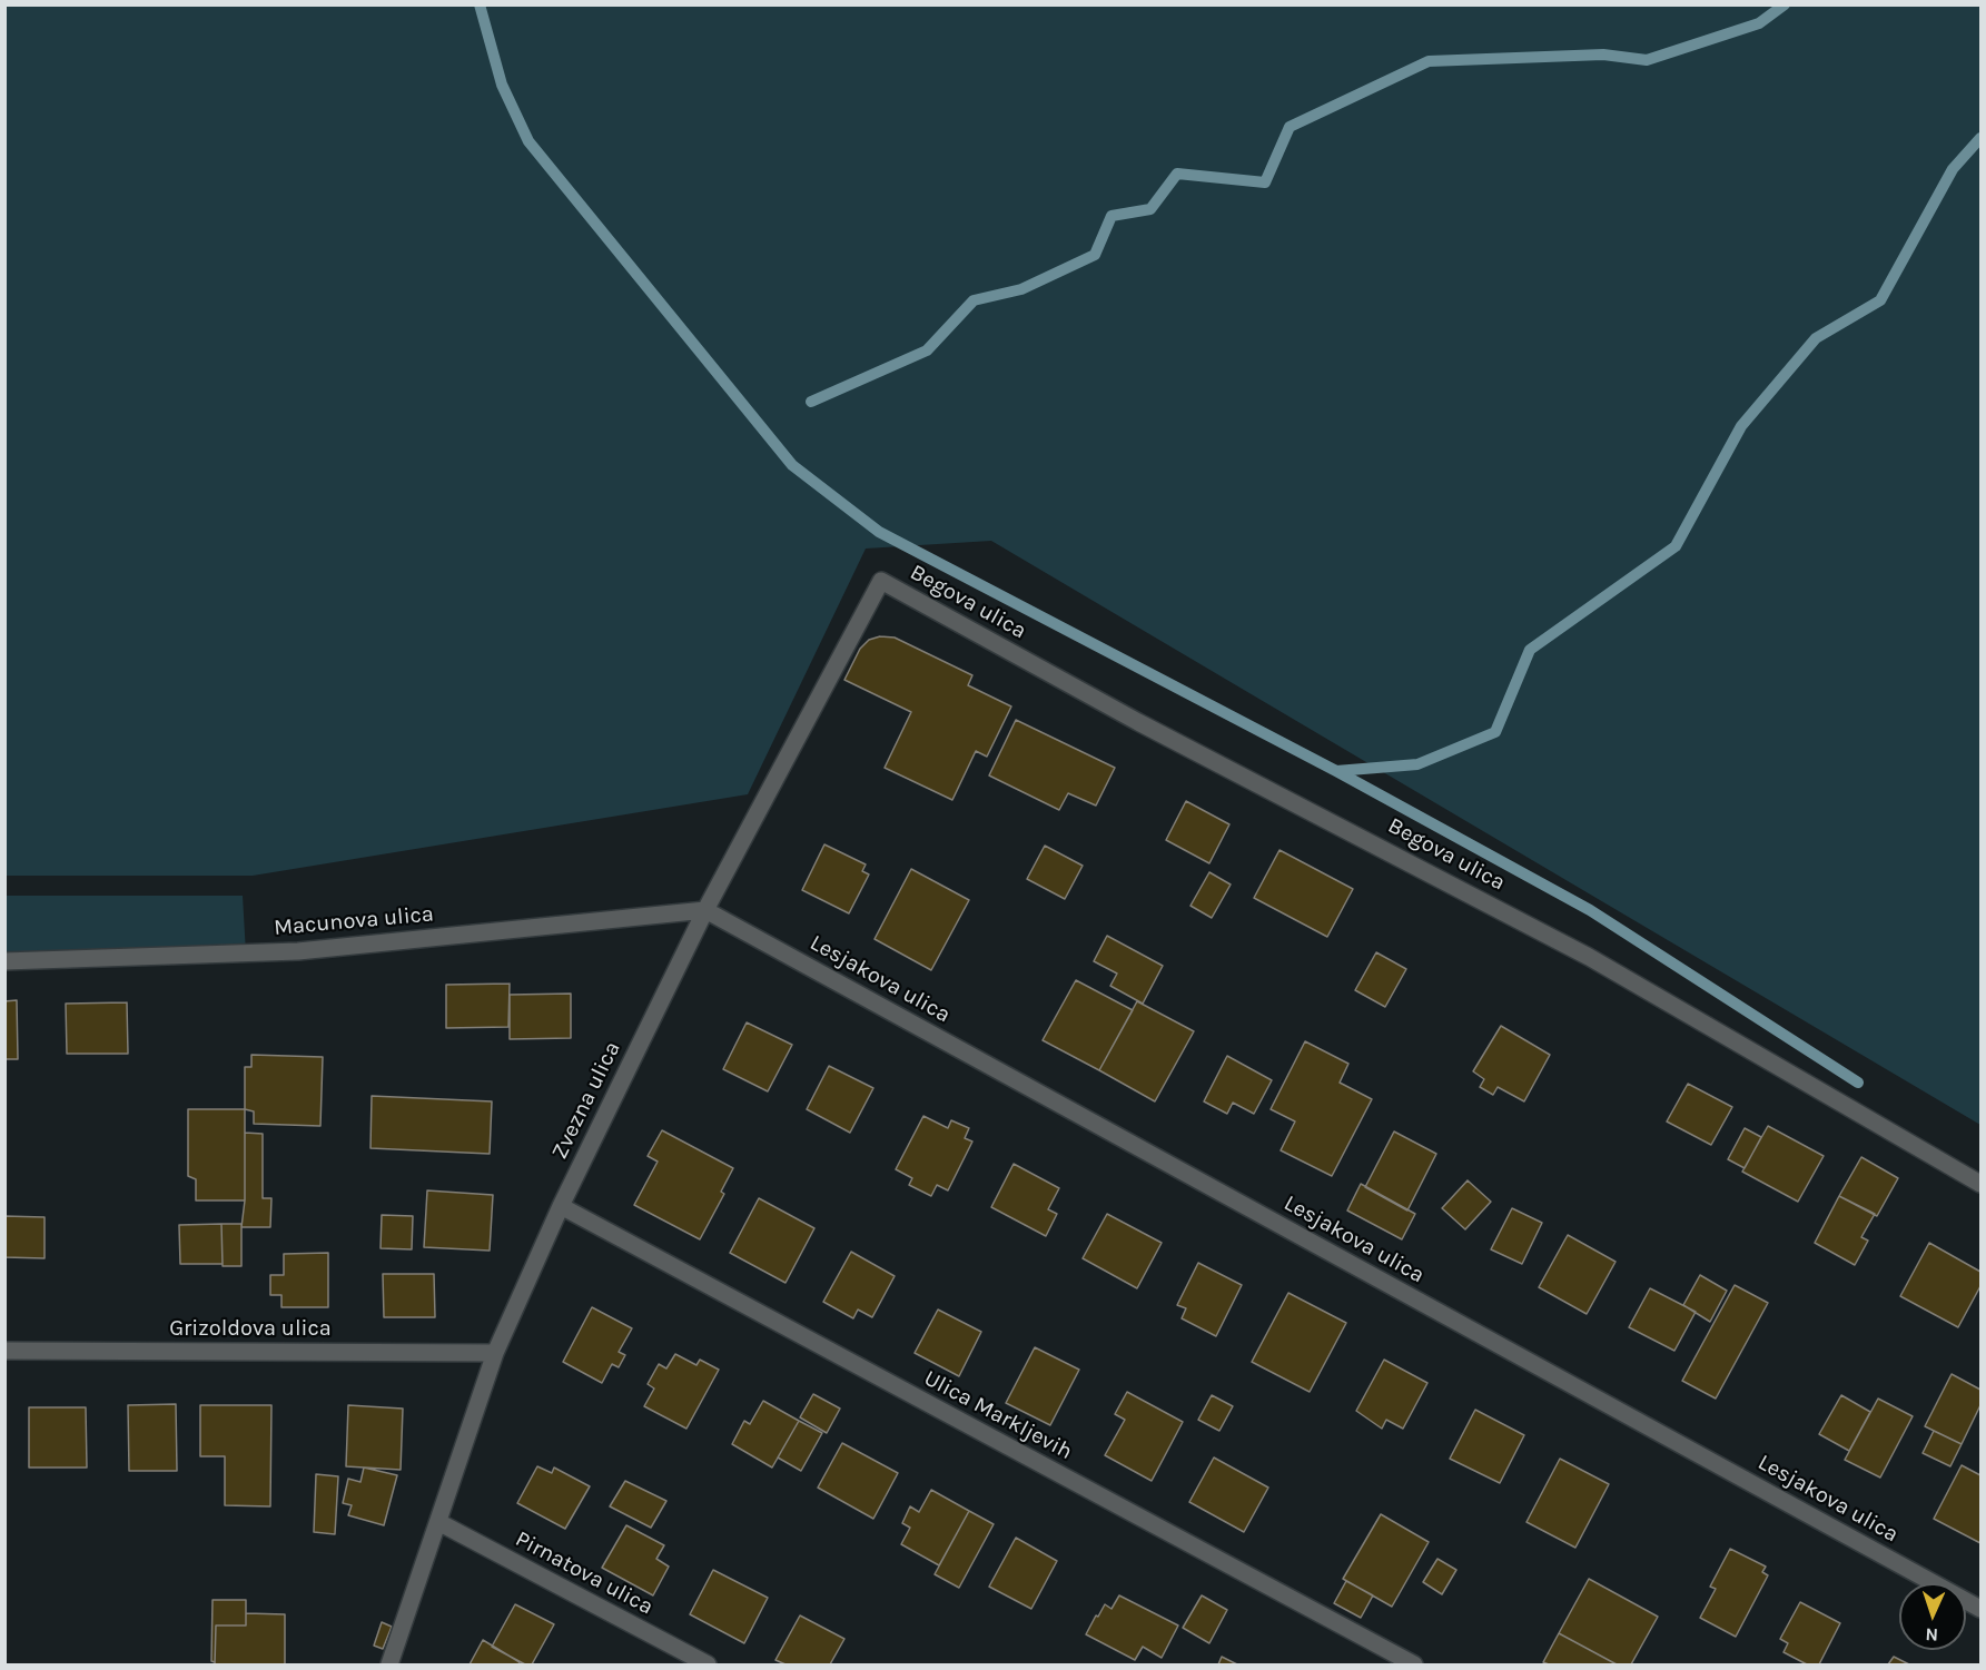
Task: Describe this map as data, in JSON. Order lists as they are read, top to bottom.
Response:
{
  "streets": {
    "street": [
      "Begova ulica",
      "Macunova ulica",
      "Lesjakova ulica",
      "Zvezna ulica",
      "Grizoldova ulica",
      "Ulica Markljevih",
      "Pirnatova ulica"
    ]
  },
  "crossings": [
    ["Begova ulica", "Zvezna ulica"],
    ["Macunova ulica", "Lesjakova ulica"],
    ["Macunova ulica", "Zvezna ulica"],
    ["Lesjakova ulica", "Zvezna ulica"],
    ["Zvezna ulica", "Grizoldova ulica"],
    ["Zvezna ulica", "Ulica Markljevih"],
    ["Zvezna ulica", "Pirnatova ulica"]
  ],
  "north": "bottom"
}
